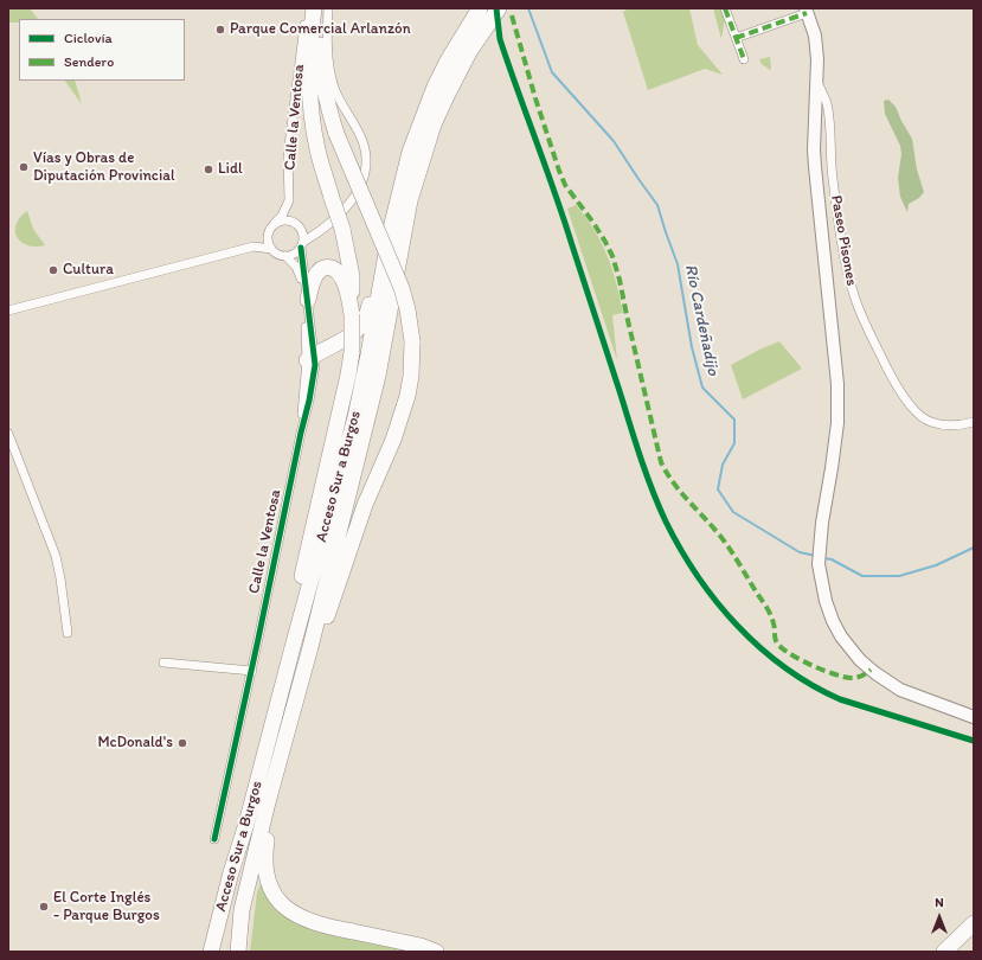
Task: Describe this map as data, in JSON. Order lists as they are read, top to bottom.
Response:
{
  "streets": {
    "highway": ["Acceso Sur a Burgos"],
    "main road": ["Paseo Pisones"],
    "street": ["Calle la Ventosa"]
  },
  "water": ["Río Cardeñadijo"],
  "places": [
    "Parque Comercial Arlanzón",
    "Vías y Obras de Diputación Provincial",
    "Lidl",
    "Cultura",
    "McDonald's",
    "El Corte Inglés - Parque Burgos"
  ],
  "legend": ["Ciclovía", "Sendero"],
  "north": "top"
}
